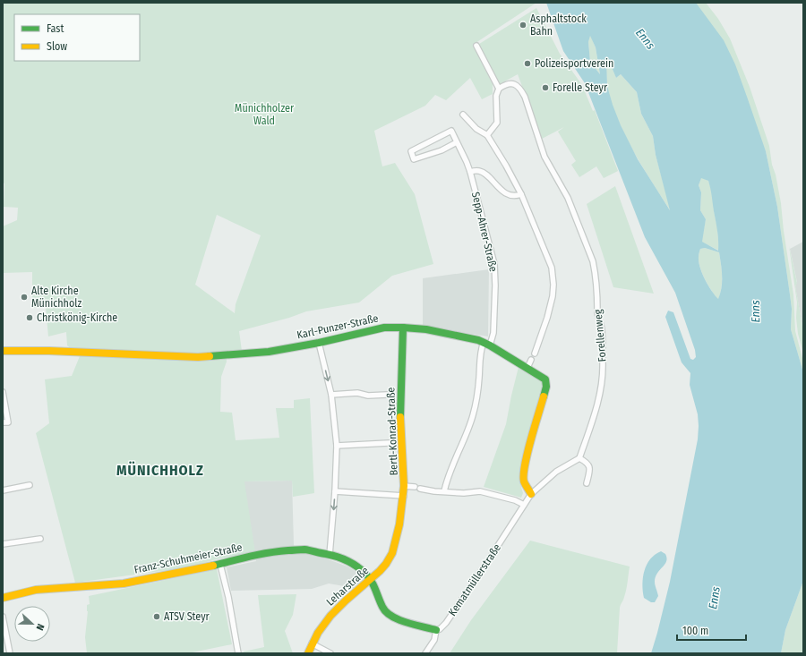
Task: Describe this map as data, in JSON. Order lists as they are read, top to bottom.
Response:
{
  "streets": {
    "street": [
      "Sepp-Ahrer-Straße",
      "Karl-Punzer-Straße",
      "Forellenweg",
      "Bertl-Konrad-Straße",
      "Franz-Schuhmeier-Straße",
      "Kematmüllerstraße",
      "Leharstraße"
    ]
  },
  "crossings": [
    ["Sepp-Ahrer-Straße", "Karl-Punzer-Straße"],
    ["Karl-Punzer-Straße", "Bertl-Konrad-Straße"],
    ["Karl-Punzer-Straße", "Kematmüllerstraße"],
    ["Forellenweg", "Kematmüllerstraße"],
    ["Bertl-Konrad-Straße", "Leharstraße"],
    ["Franz-Schuhmeier-Straße", "Kematmüllerstraße"],
    ["Franz-Schuhmeier-Straße", "Leharstraße"]
  ],
  "districts": ["MÜNICHHOLZ"],
  "water": ["Enns"],
  "parks": ["Münichholzer Wald"],
  "places": [
    "Asphaltstock Bahn",
    "Polizeisportverein",
    "Forelle Steyr",
    "Alte Kirche Münichholz",
    "Christkönig-Kirche",
    "ATSV Steyr"
  ],
  "legend": ["Fast", "Slow"],
  "scale_bar": "100 m",
  "north": "right"
}
